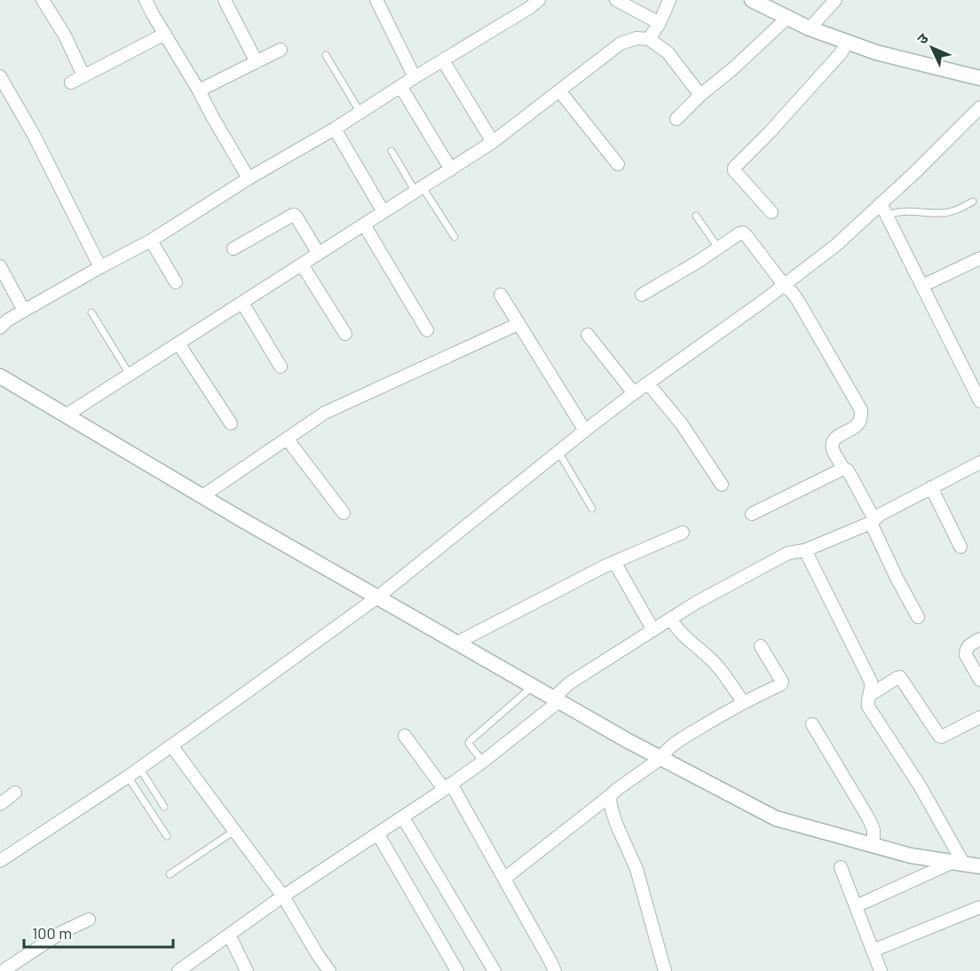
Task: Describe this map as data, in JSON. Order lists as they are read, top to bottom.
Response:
{
  "scale_bar": "100 m",
  "north": "top left"
}
